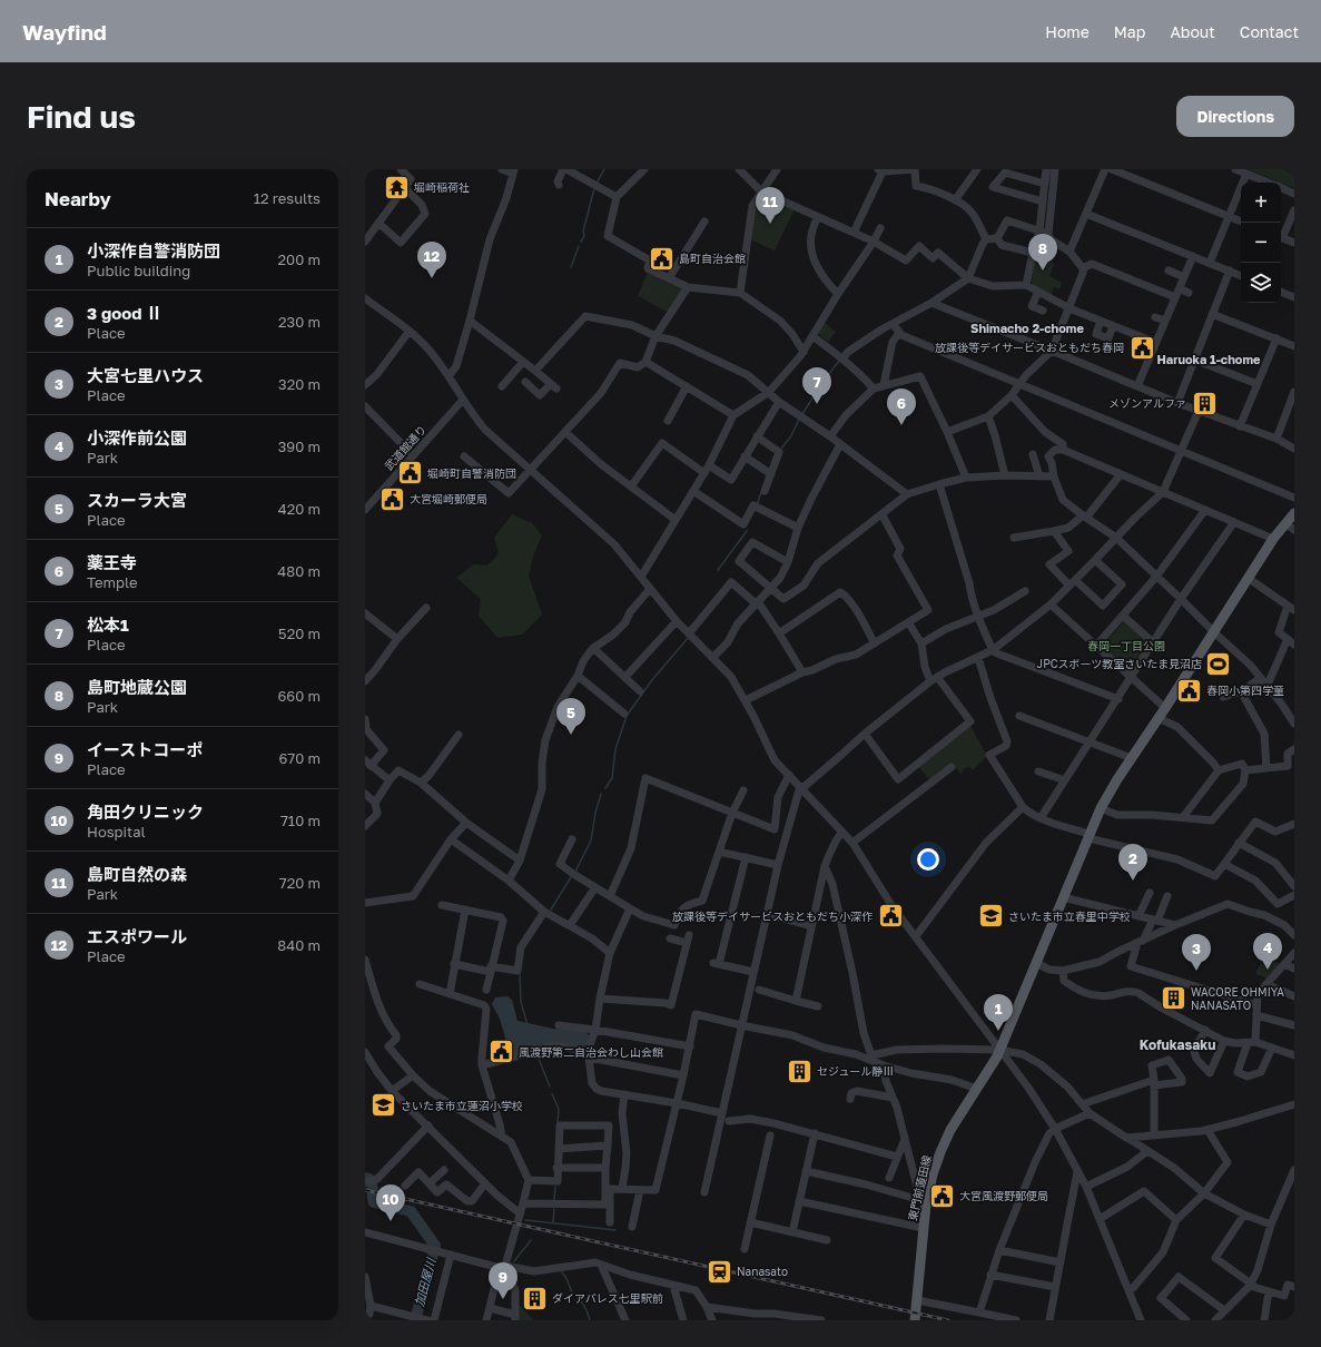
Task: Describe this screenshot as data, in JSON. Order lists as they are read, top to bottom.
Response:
{
  "streets": {
    "main road": ["東門前蓮田線"],
    "street": ["武道館通り"]
  },
  "districts": ["Shimacho 2-chome", "Haruoka 1-chome", "Kofukasaku"],
  "water": ["加田屋川"],
  "parks": ["春岡一丁目公園"],
  "places": {
    "temple": ["堀崎稲荷社"],
    "public building": [
      "島町自治会館",
      "放課後等デイサービスおともだち春岡",
      "堀崎町自警消防団",
      "大宮堀崎郵便局",
      "春岡小第四学童",
      "放課後等デイサービスおともだち小深作",
      "風渡野第二自治会わし山会館",
      "大宮風渡野郵便局"
    ],
    "building": [
      "メゾンアルファ",
      "WACORE OHMIYA NANASATO",
      "セジュール静Ⅲ",
      "ダイアパレス七里駅前"
    ],
    "sports": ["JPCスポーツ教室さいたま見沼店"],
    "school or university": ["さいたま市立春里中学校", "さいたま市立蓮沼小学校"],
    "station": ["Nanasato"]
  },
  "page": {
    "header": "Wayfind",
    "nav": [
      "Home",
      "Map",
      "About",
      "Contact"
    ],
    "buttons": "Directions",
    "title": "Find us",
    "heading": ["Nearby", "12 results"],
    "map_buttons": ["+", "−"],
    "pins": [
      "11",
      "8",
      "12",
      "7",
      "6",
      "5",
      "2",
      "4",
      "3",
      "1",
      "10",
      "9"
    ],
    "list": [
      {
        "mark": "1",
        "name": "小深作自警消防団",
        "note": "Public building",
        "value": "200 m"
      },
      {
        "mark": "2",
        "name": "3 good Ⅱ",
        "note": "Place",
        "value": "230 m"
      },
      {
        "mark": "3",
        "name": "大宮七里ハウス",
        "note": "Place",
        "value": "320 m"
      },
      {
        "mark": "4",
        "name": "小深作前公園",
        "note": "Park",
        "value": "390 m"
      },
      {
        "mark": "5",
        "name": "スカーラ大宮",
        "note": "Place",
        "value": "420 m"
      },
      {
        "mark": "6",
        "name": "薬王寺",
        "note": "Temple",
        "value": "480 m"
      },
      {
        "mark": "7",
        "name": "松本1",
        "note": "Place",
        "value": "520 m"
      },
      {
        "mark": "8",
        "name": "島町地蔵公園",
        "note": "Park",
        "value": "660 m"
      },
      {
        "mark": "9",
        "name": "イーストコーポ",
        "note": "Place",
        "value": "670 m"
      },
      {
        "mark": "10",
        "name": "角田クリニック",
        "note": "Hospital",
        "value": "710 m"
      },
      {
        "mark": "11",
        "name": "島町自然の森",
        "note": "Park",
        "value": "720 m"
      },
      {
        "mark": "12",
        "name": "エスポワール",
        "note": "Place",
        "value": "840 m"
      }
    ]
  }
}
